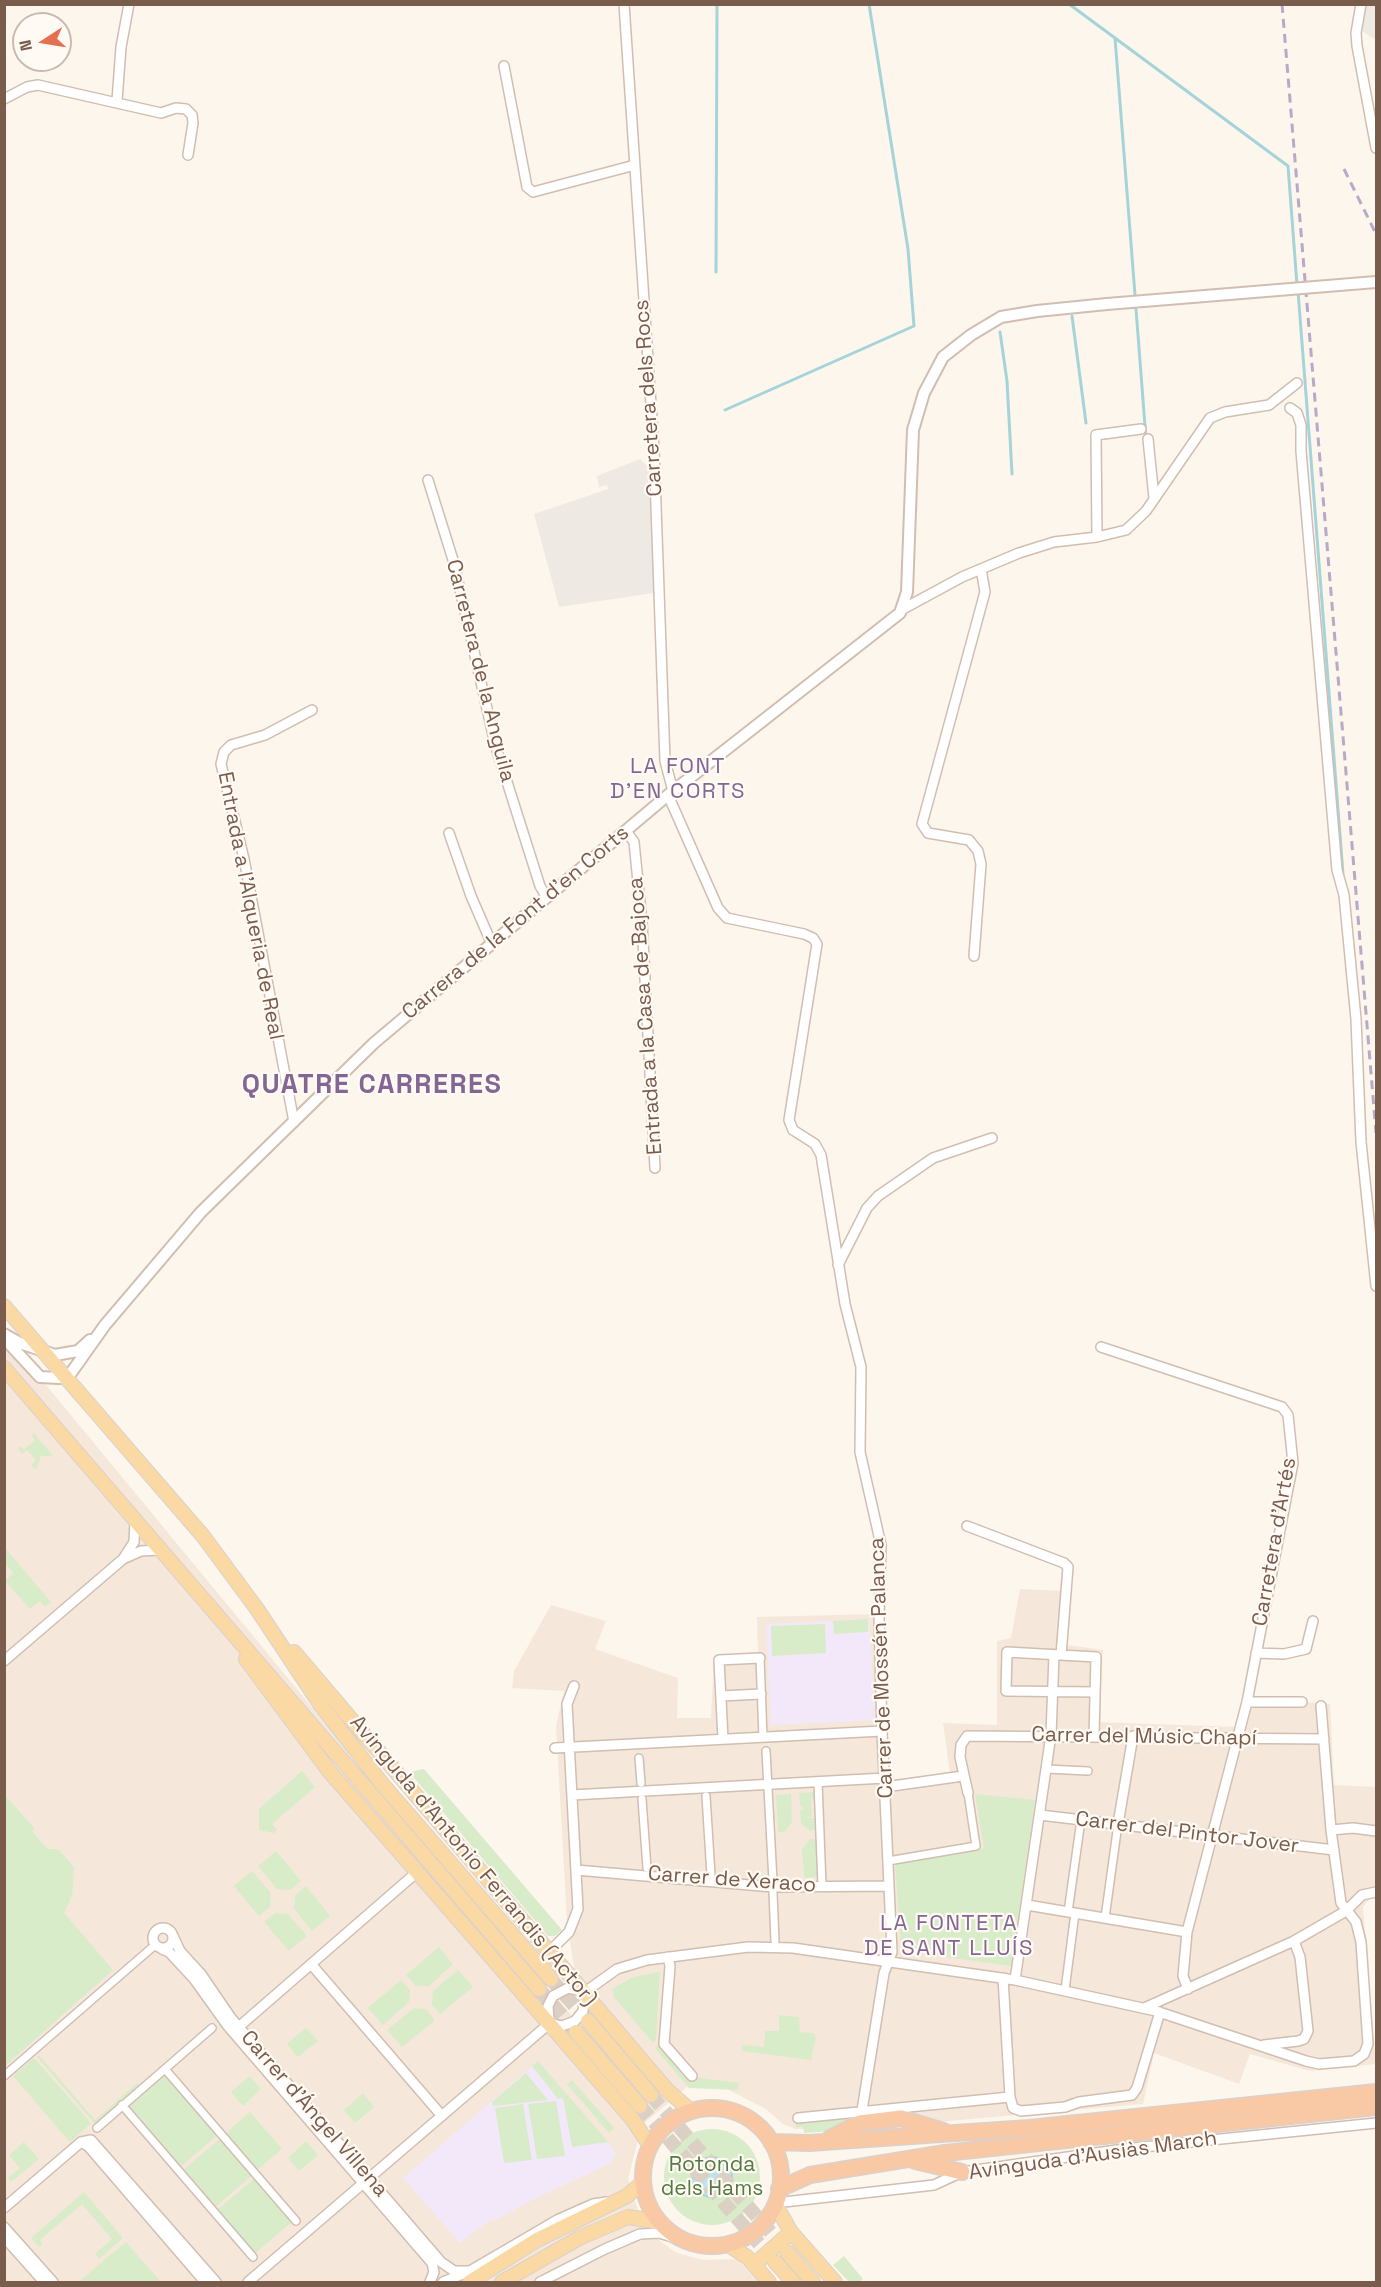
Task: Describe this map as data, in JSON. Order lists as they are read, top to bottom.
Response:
{
  "streets": {
    "highway": ["Avinguda d'Ausiàs March"],
    "main road": ["Avinguda d'Antonio Ferrandis (Actor)"],
    "street": [
      "Carretera dels Rocs",
      "Carretera de la Anguila",
      "Entrada a l'Alqueria de Real",
      "Carrera de la Font d'en Corts",
      "Entrada a la Casa de Bajoca",
      "Carretera d'Artés",
      "Carrer de Mossén Palanca",
      "Carrer del Músic Chapí",
      "Carrer del Pintor Jover",
      "Carrer de Xeraco",
      "Carrer d'Ángel Villena"
    ]
  },
  "crossings": [
    ["Carretera dels Rocs", "Carrera de la Font d'en Corts"],
    ["Carretera dels Rocs", "Carrer de Mossén Palanca"],
    ["Carretera de la Anguila", "Carrera de la Font d'en Corts"],
    ["Entrada a l'Alqueria de Real", "Carrera de la Font d'en Corts"],
    ["Carrera de la Font d'en Corts", "Entrada a la Casa de Bajoca"],
    ["Carrera de la Font d'en Corts", "Carrer de Mossén Palanca"],
    ["Carretera d'Artés", "Carrer del Músic Chapí"],
    ["Carretera d'Artés", "Carrer del Pintor Jover"],
    ["Carrer de Mossén Palanca", "Carrer de Xeraco"],
    ["Avinguda d'Antonio Ferrandis (Actor)", "Avinguda d'Ausiàs March"]
  ],
  "districts": ["LA FONT D'EN CORTS", "QUATRE CARRERES", "LA FONTETA DE SANT LLUÍS"],
  "parks": ["Rotonda dels Hams"],
  "north": "left"
}
